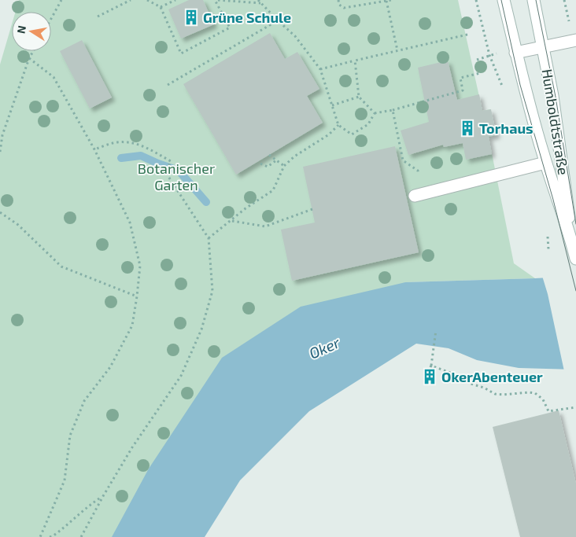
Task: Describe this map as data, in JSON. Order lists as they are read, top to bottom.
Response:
{
  "streets": {
    "main road": ["Humboldtstraße"]
  },
  "water": ["Oker"],
  "parks": ["Botanischer Garten"],
  "places": {
    "building": ["Grüne Schule", "Torhaus", "OkerAbenteuer"]
  },
  "north": "left"
}
